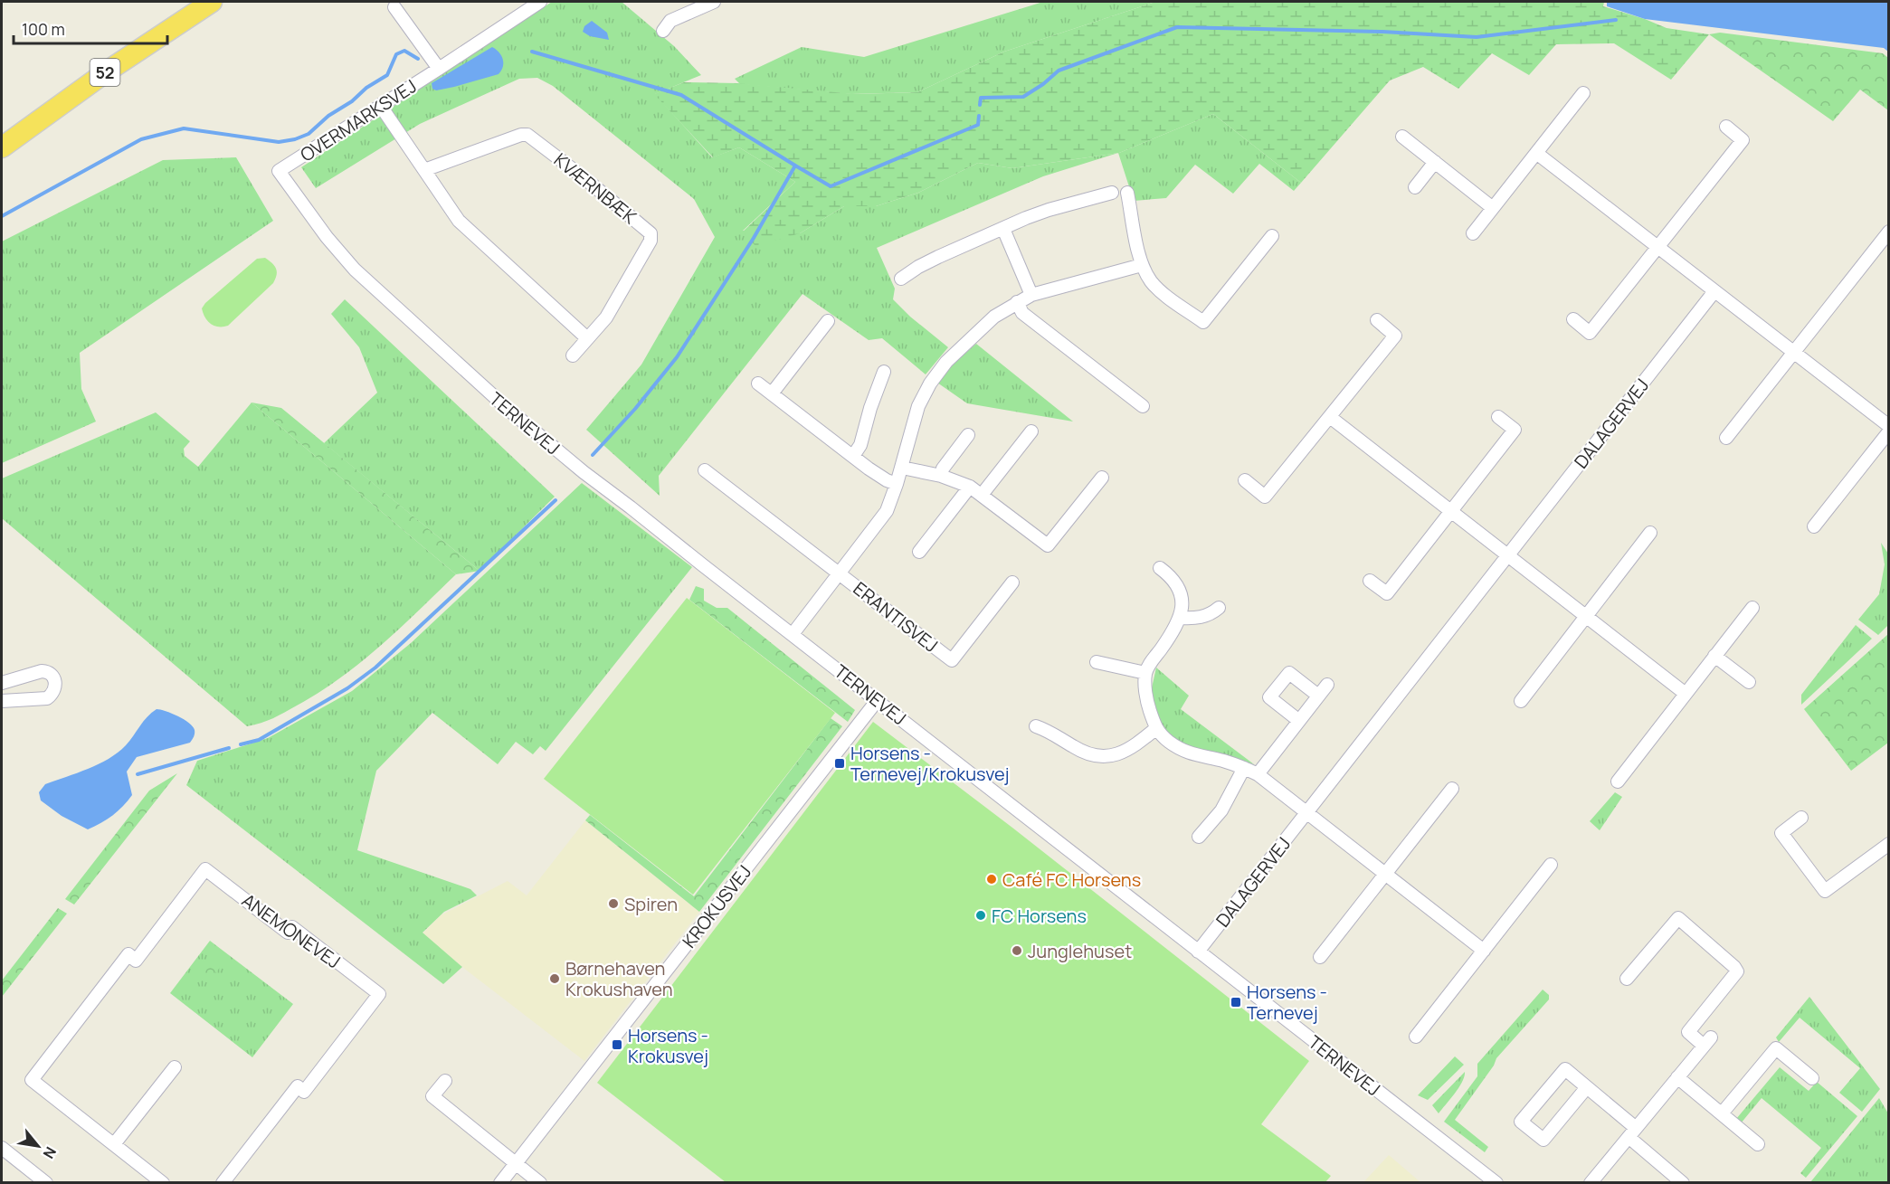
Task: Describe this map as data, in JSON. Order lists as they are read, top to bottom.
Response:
{
  "streets": {
    "highway": ["52"],
    "street": [
      "OVERMARKSVEJ",
      "KVÆRNBÆK",
      "TERNEVEJ",
      "DALAGERVEJ",
      "ERANTISVEJ",
      "KROKUSVEJ",
      "ANEMONEVEJ"
    ]
  },
  "crossings": [
    ["OVERMARKSVEJ", "TERNEVEJ"],
    ["TERNEVEJ", "DALAGERVEJ"],
    ["TERNEVEJ", "ERANTISVEJ"],
    ["TERNEVEJ", "KROKUSVEJ"]
  ],
  "places": {
    "transit": ["Horsens - Ternevej/Krokusvej", "Horsens - Ternevej", "Horsens - Krokusvej"],
    "other": [
      "Café FC Horsens",
      "Spiren",
      "FC Horsens",
      "Junglehuset",
      "Børnehaven Krokushaven"
    ]
  },
  "scale_bar": "100 m",
  "north": "bottom right"
}
